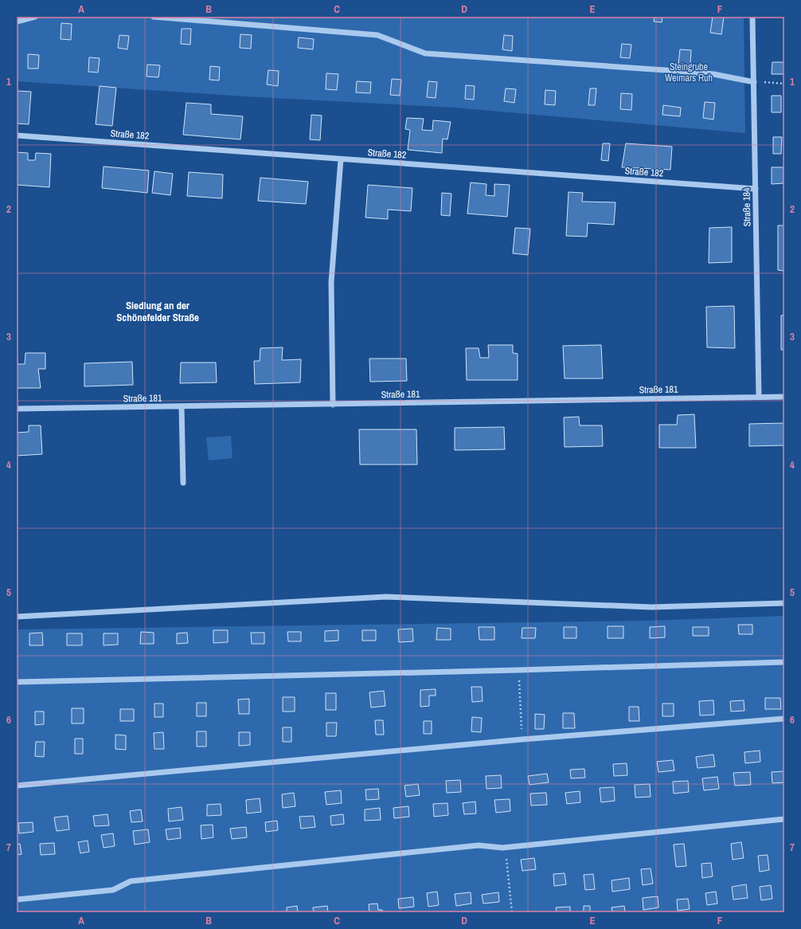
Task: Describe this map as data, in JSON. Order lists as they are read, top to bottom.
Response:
{
  "streets": {
    "street": ["Straße 182", "Straße 184", "Straße 181"]
  },
  "crossings": [
    ["Straße 182", "Straße 184"],
    ["Straße 184", "Straße 181"]
  ],
  "districts": ["Siedlung an der Schönefelder Straße"],
  "parks": ["Steingrube Weimars Ruh"],
  "grid": {
    "columns": [
      "A",
      "B",
      "C",
      "D",
      "E",
      "F"
    ],
    "rows": [
      "1",
      "2",
      "3",
      "4",
      "5",
      "6",
      "7"
    ]
  }
}
